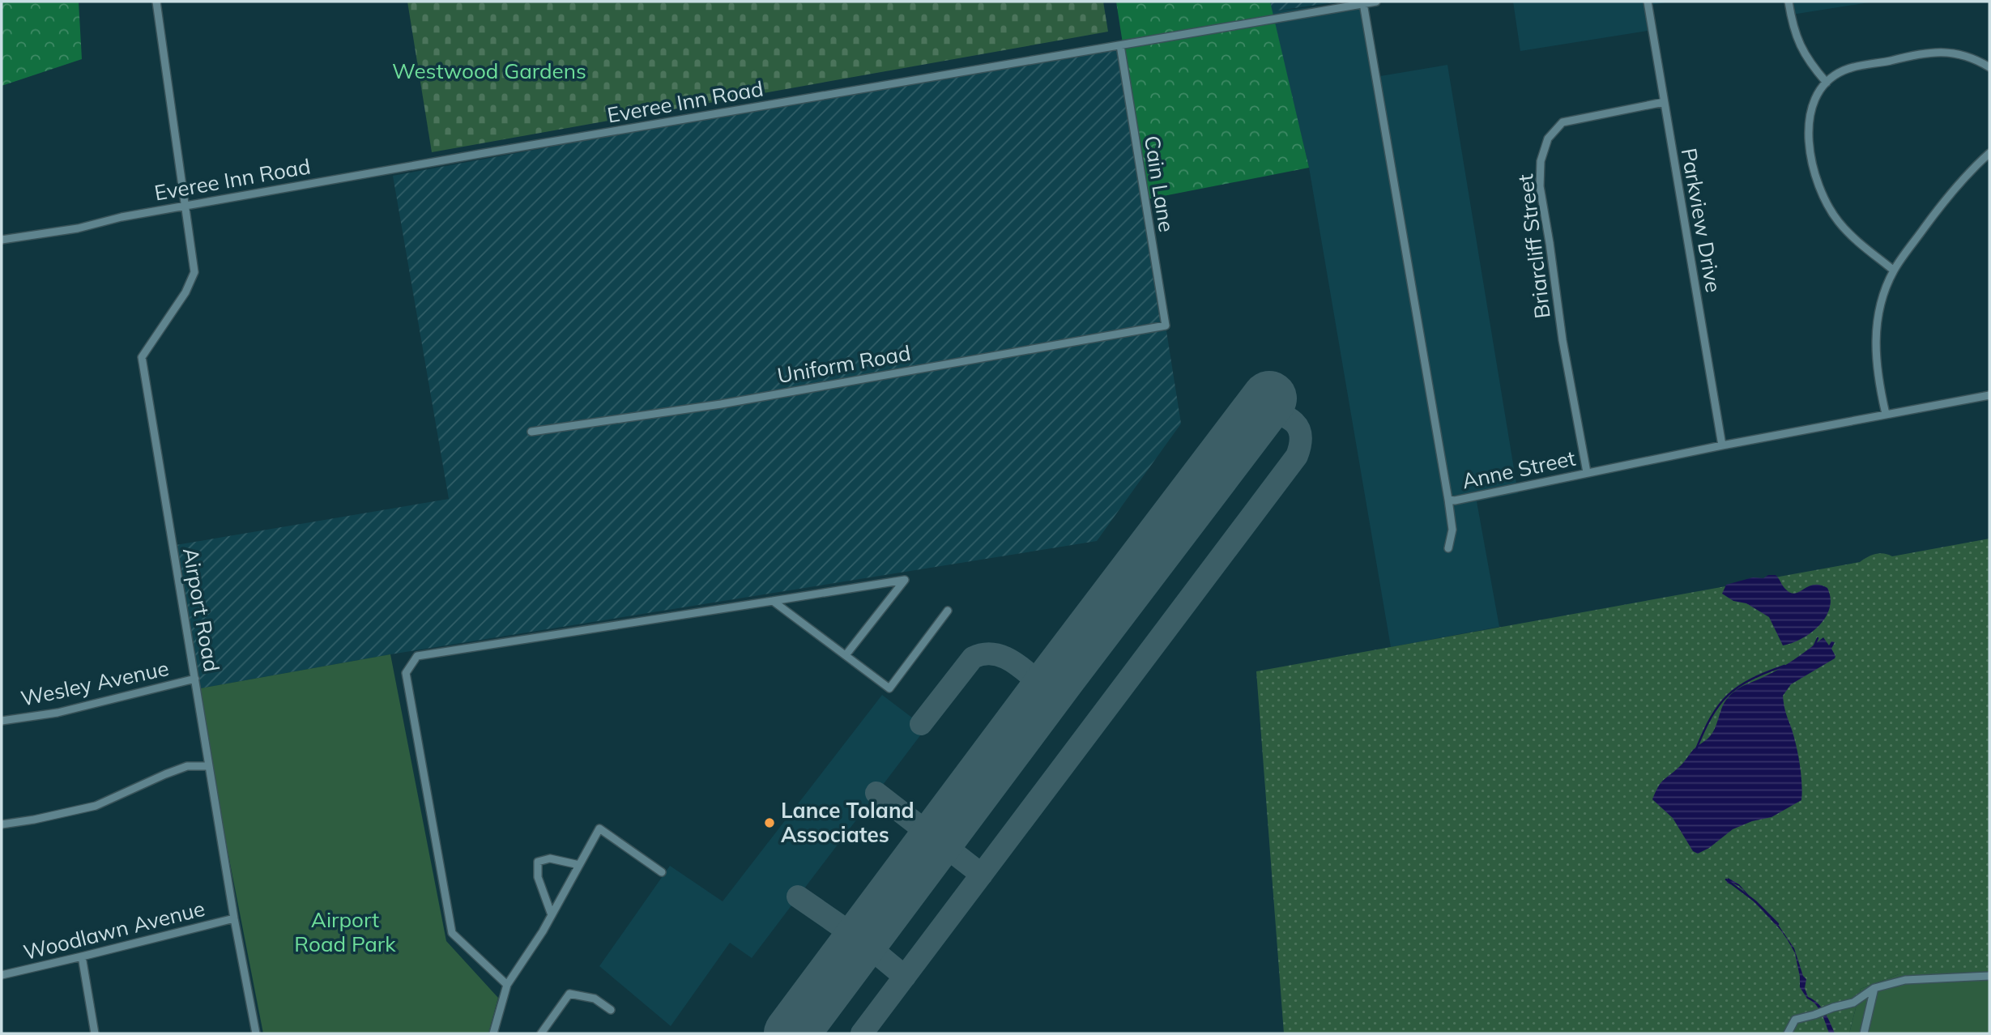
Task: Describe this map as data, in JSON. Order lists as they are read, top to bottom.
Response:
{
  "streets": {
    "street": [
      "Everee Inn Road",
      "Cain Lane",
      "Parkview Drive",
      "Briarcliff Street",
      "Uniform Road",
      "Anne Street",
      "Airport Road",
      "Wesley Avenue",
      "Woodlawn Avenue"
    ]
  },
  "crossings": [
    ["Everee Inn Road", "Cain Lane"],
    ["Everee Inn Road", "Anne Street"],
    ["Everee Inn Road", "Airport Road"],
    ["Cain Lane", "Uniform Road"],
    ["Parkview Drive", "Briarcliff Street"],
    ["Parkview Drive", "Anne Street"],
    ["Briarcliff Street", "Anne Street"],
    ["Airport Road", "Wesley Avenue"],
    ["Airport Road", "Woodlawn Avenue"]
  ],
  "parks": ["Westwood Gardens", "Airport Road Park"],
  "places": ["Lance Toland Associates"]
}
